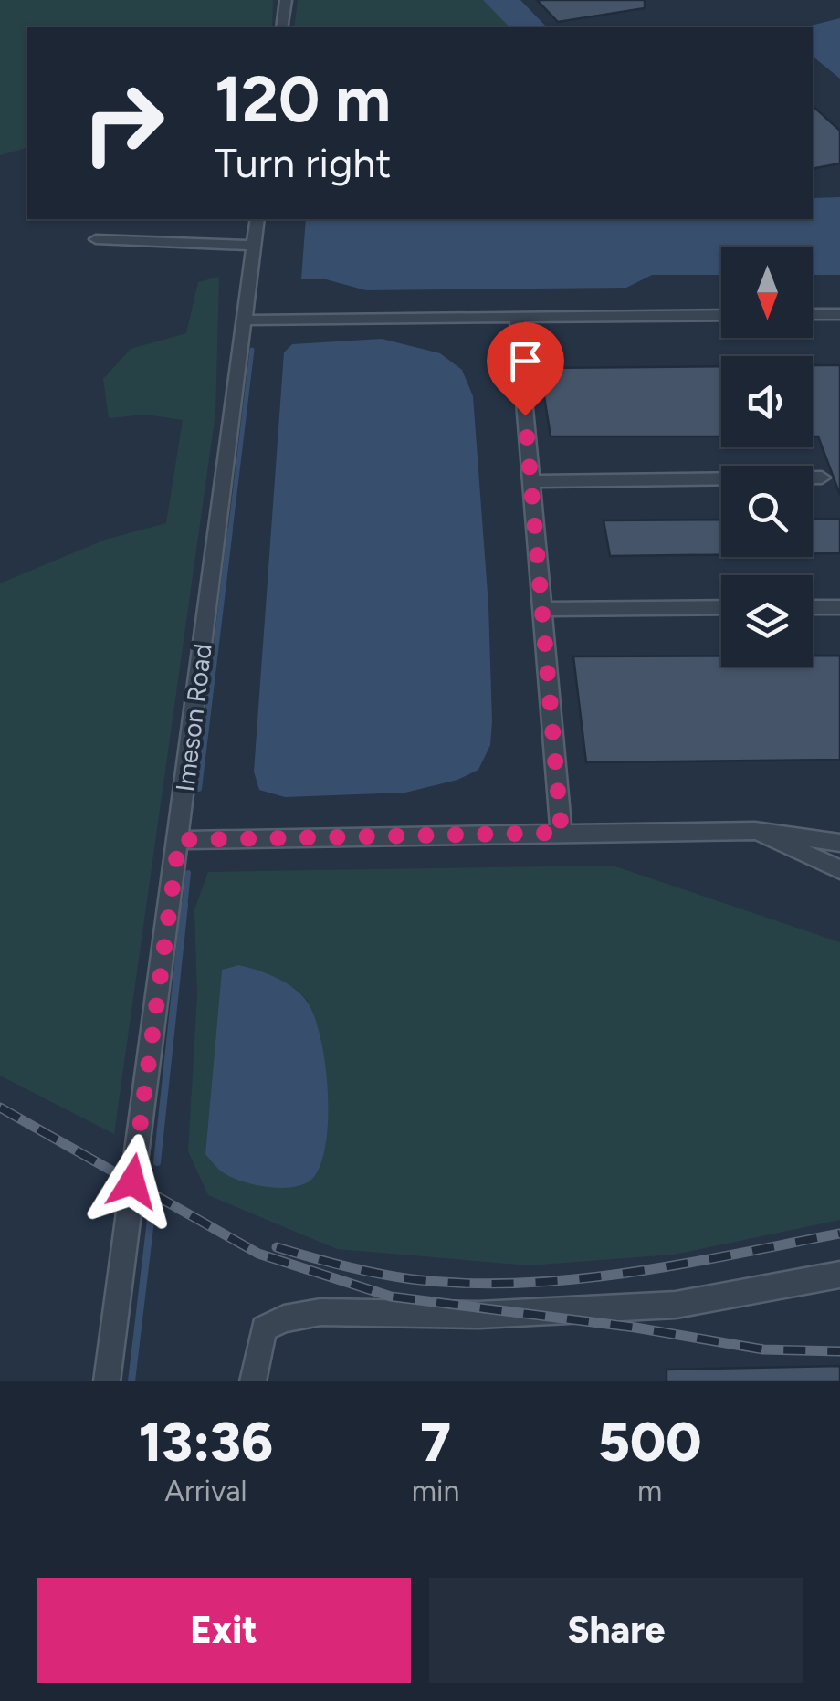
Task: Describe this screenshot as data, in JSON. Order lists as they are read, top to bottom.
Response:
{
  "streets": {
    "street": ["Imeson Road"]
  },
  "north": "bottom",
  "page": {
    "turn": ["120 m", "Turn right"],
    "eta": [
      "13:36",
      "Arrival",
      "7",
      "min",
      "500",
      "m"
    ],
    "buttons": ["Exit", "Share"]
  }
}
